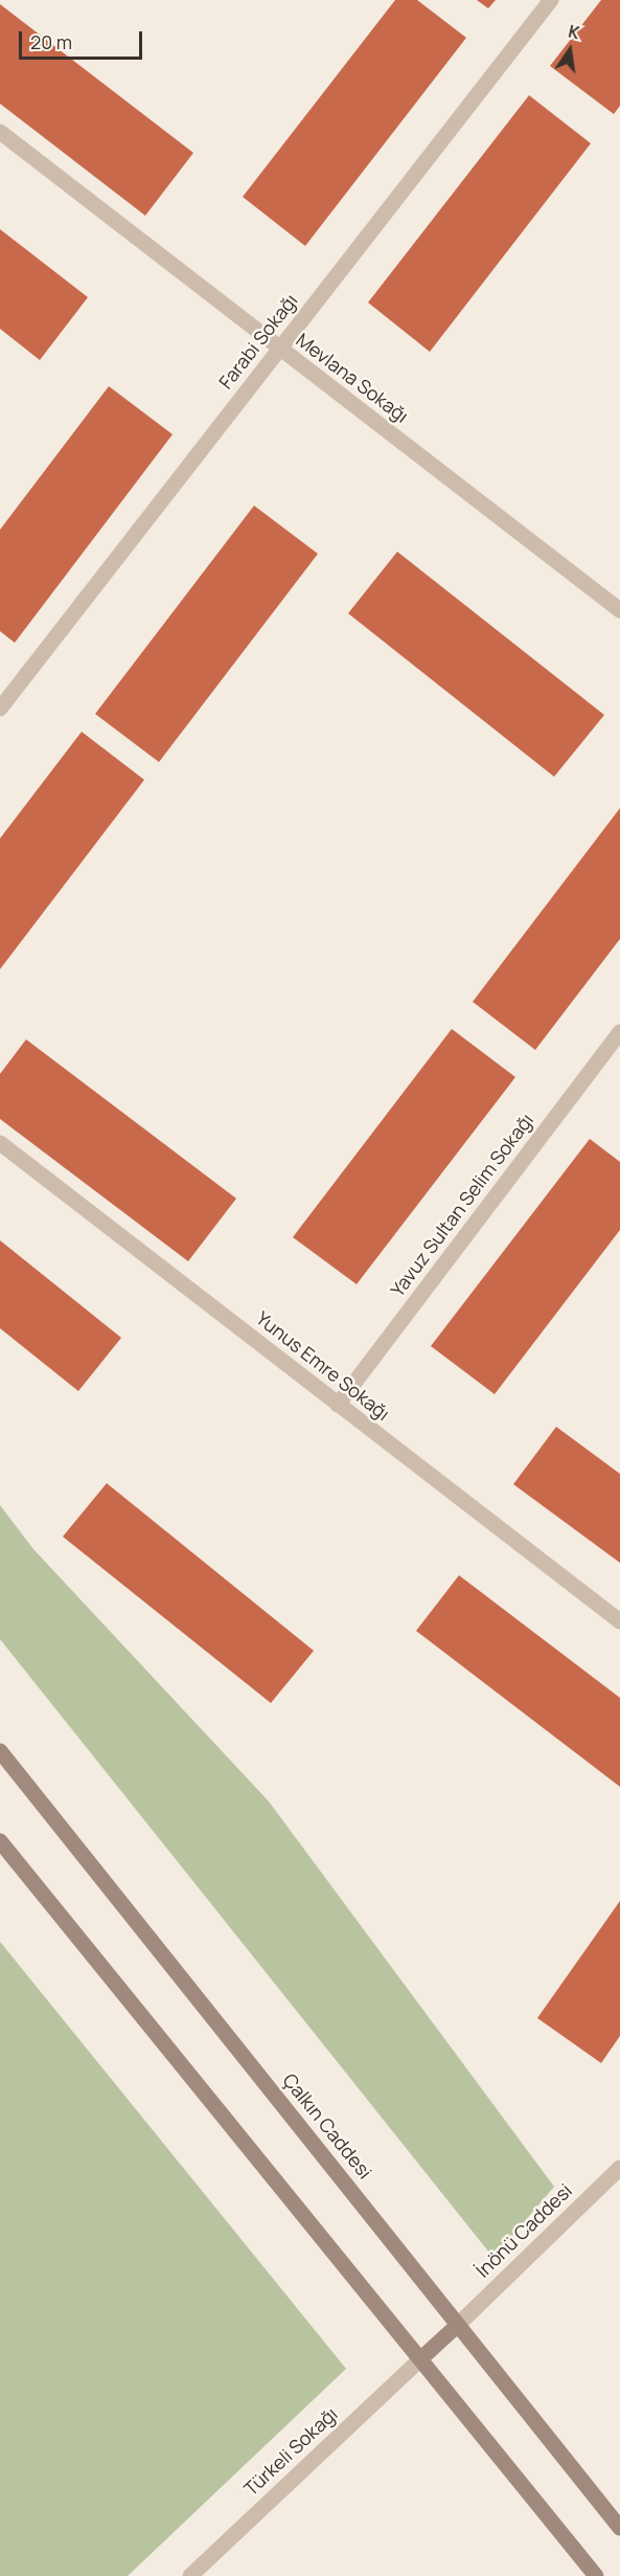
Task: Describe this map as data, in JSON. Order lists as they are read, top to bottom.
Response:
{
  "streets": {
    "main road": ["Çalkın Caddesi"],
    "street": [
      "Farabi Sokağı",
      "Mevlana Sokağı",
      "Yavuz Sultan Selim Sokağı",
      "Yunus Emre Sokağı",
      "İnönü Caddesi",
      "Türkeli Sokağı"
    ]
  },
  "crossings": [
    ["Farabi Sokağı", "Mevlana Sokağı"],
    ["Yavuz Sultan Selim Sokağı", "Yunus Emre Sokağı"],
    ["Çalkın Caddesi", "İnönü Caddesi"]
  ],
  "scale_bar": "20 m",
  "north": "top"
}
